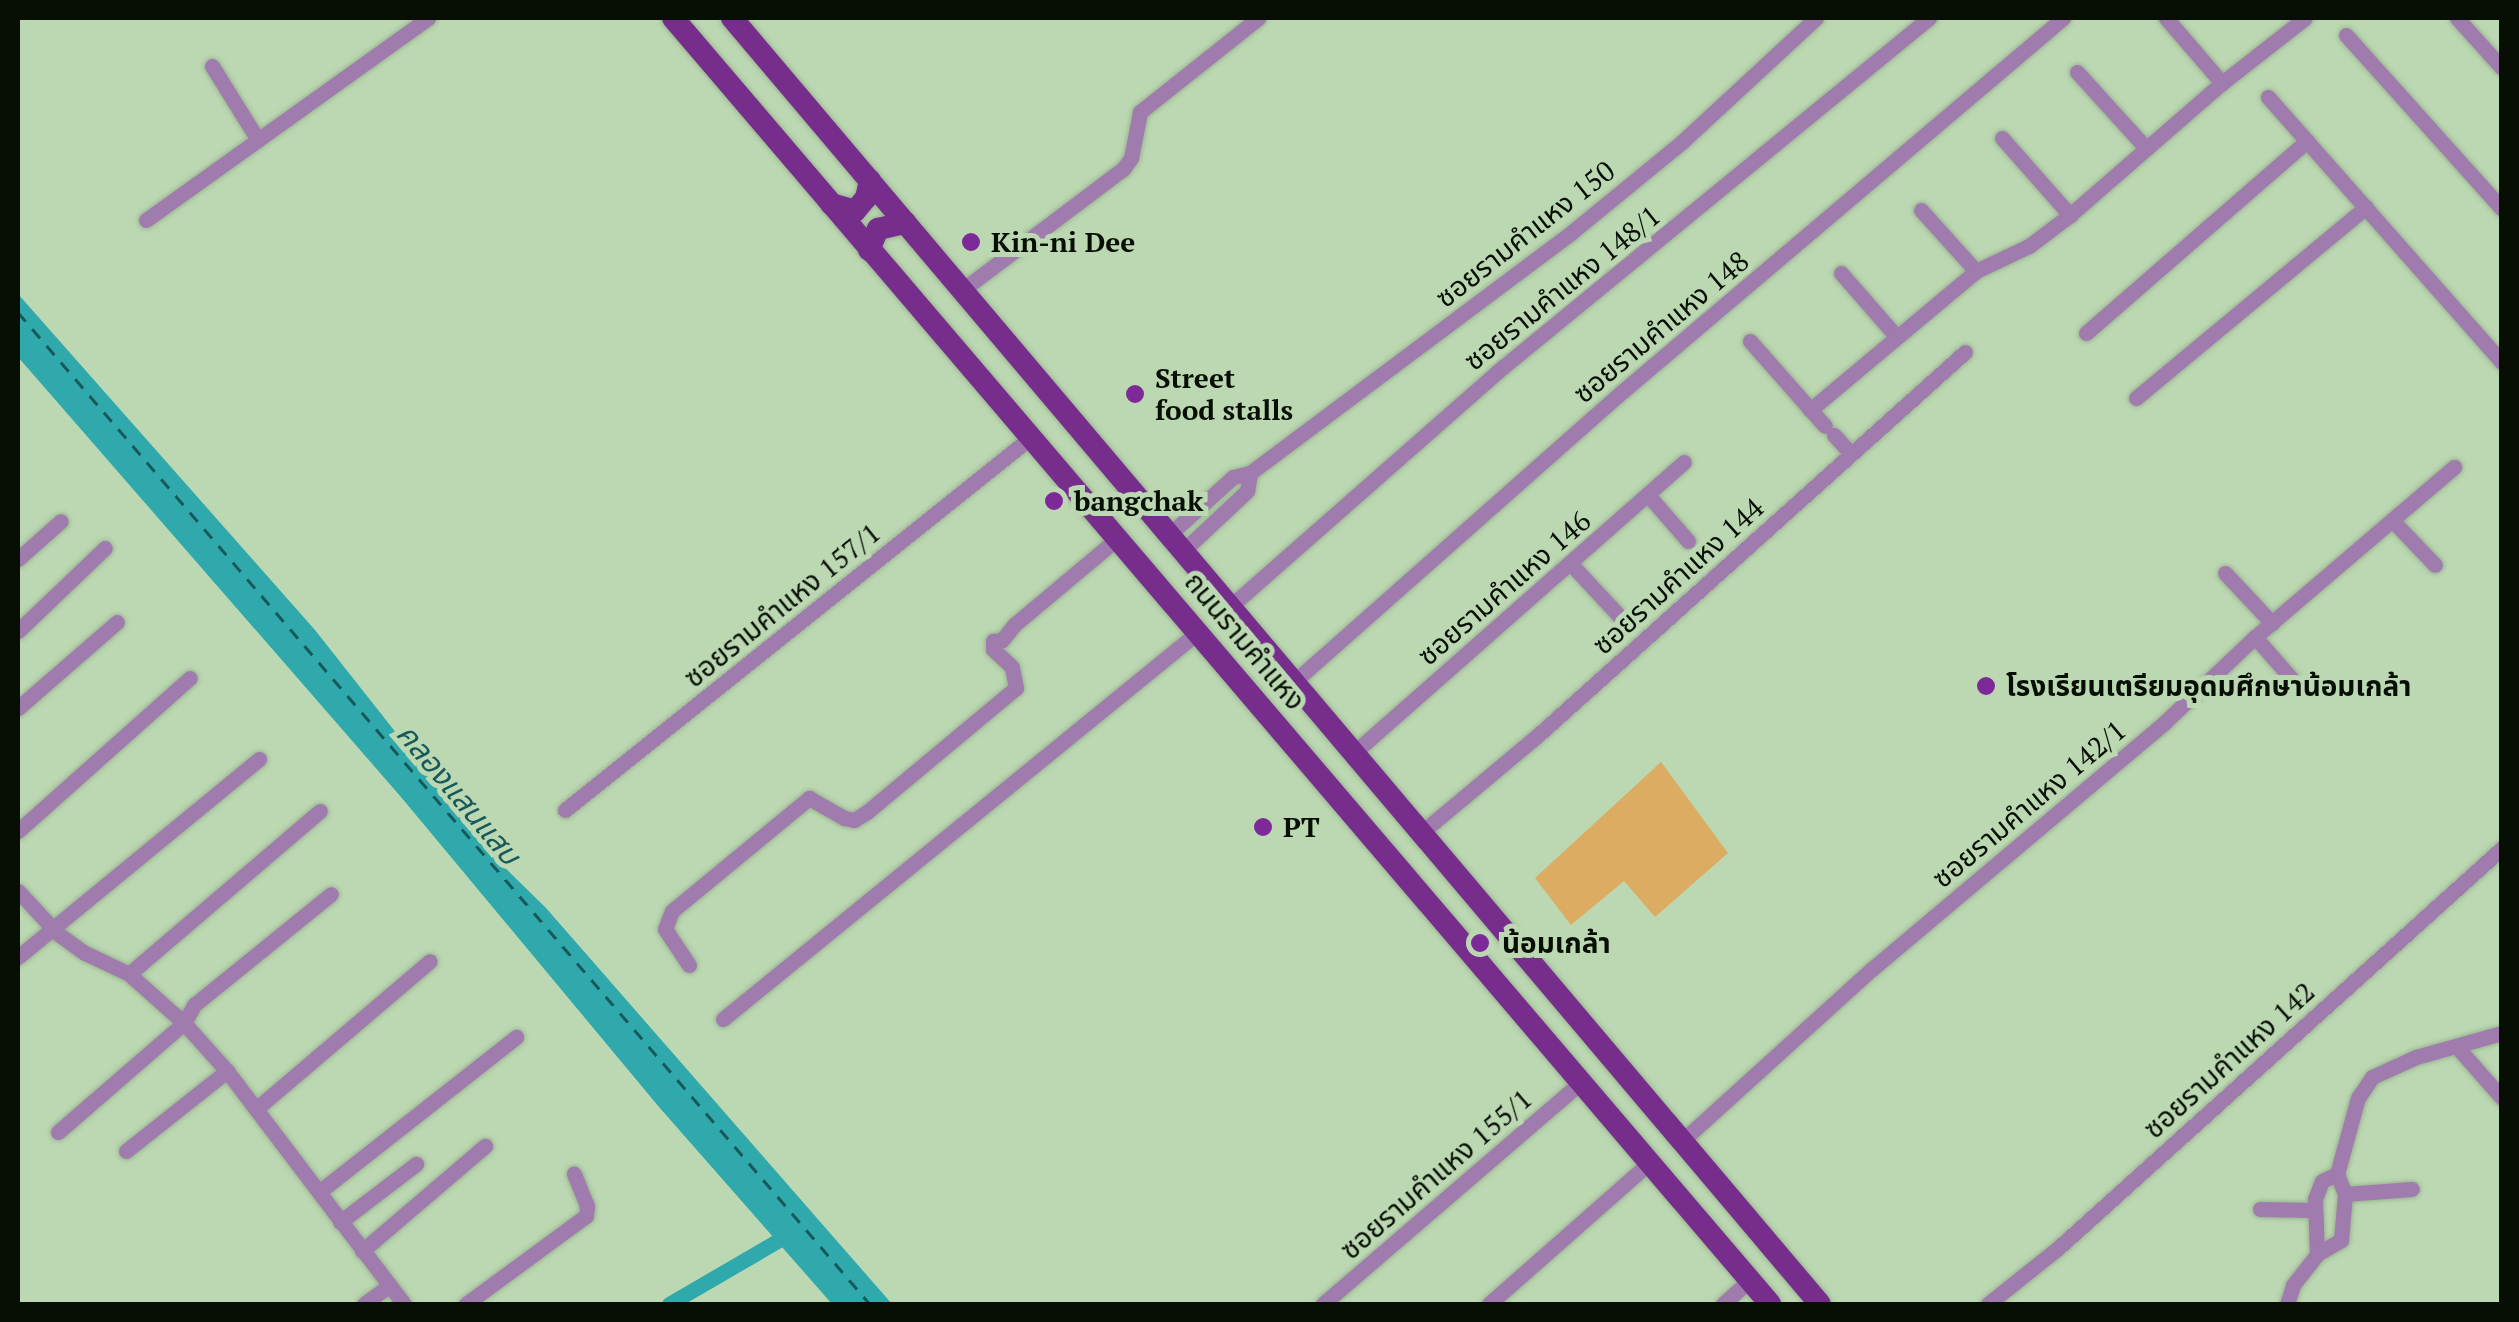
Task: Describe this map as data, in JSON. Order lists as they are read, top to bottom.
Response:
{
  "streets": {
    "main road": ["ถนนรามคำแหง"],
    "street": [
      "ซอยรามคำแหง 150",
      "ซอยรามคำแหง 148/1",
      "ซอยรามคำแหง 148",
      "ซอยรามคำแหง 144",
      "ซอยรามคำแหง 146",
      "ซอยรามคำแหง 157/1",
      "ซอยรามคำแหง 142/1",
      "ซอยรามคำแหง 142",
      "ซอยรามคำแหง 155/1"
    ]
  },
  "crossings": [
    ["ซอยรามคำแหง 150", "ถนนรามคำแหง"],
    ["ซอยรามคำแหง 148/1", "ถนนรามคำแหง"],
    ["ซอยรามคำแหง 148", "ถนนรามคำแหง"],
    ["ซอยรามคำแหง 144", "ถนนรามคำแหง"],
    ["ซอยรามคำแหง 146", "ถนนรามคำแหง"],
    ["ซอยรามคำแหง 157/1", "ถนนรามคำแหง"],
    ["ถนนรามคำแหง", "ซอยรามคำแหง 142/1"],
    ["ถนนรามคำแหง", "ซอยรามคำแหง 155/1"]
  ],
  "water": ["คลองแสนแสบ"],
  "places": [
    "Kin-ni Dee",
    "Street food stalls",
    "bangchak",
    "โรงเรียนเตรียมอุดมศึกษาน้อมเกล้า",
    "PT",
    "น้อมเกล้า"
  ]
}
